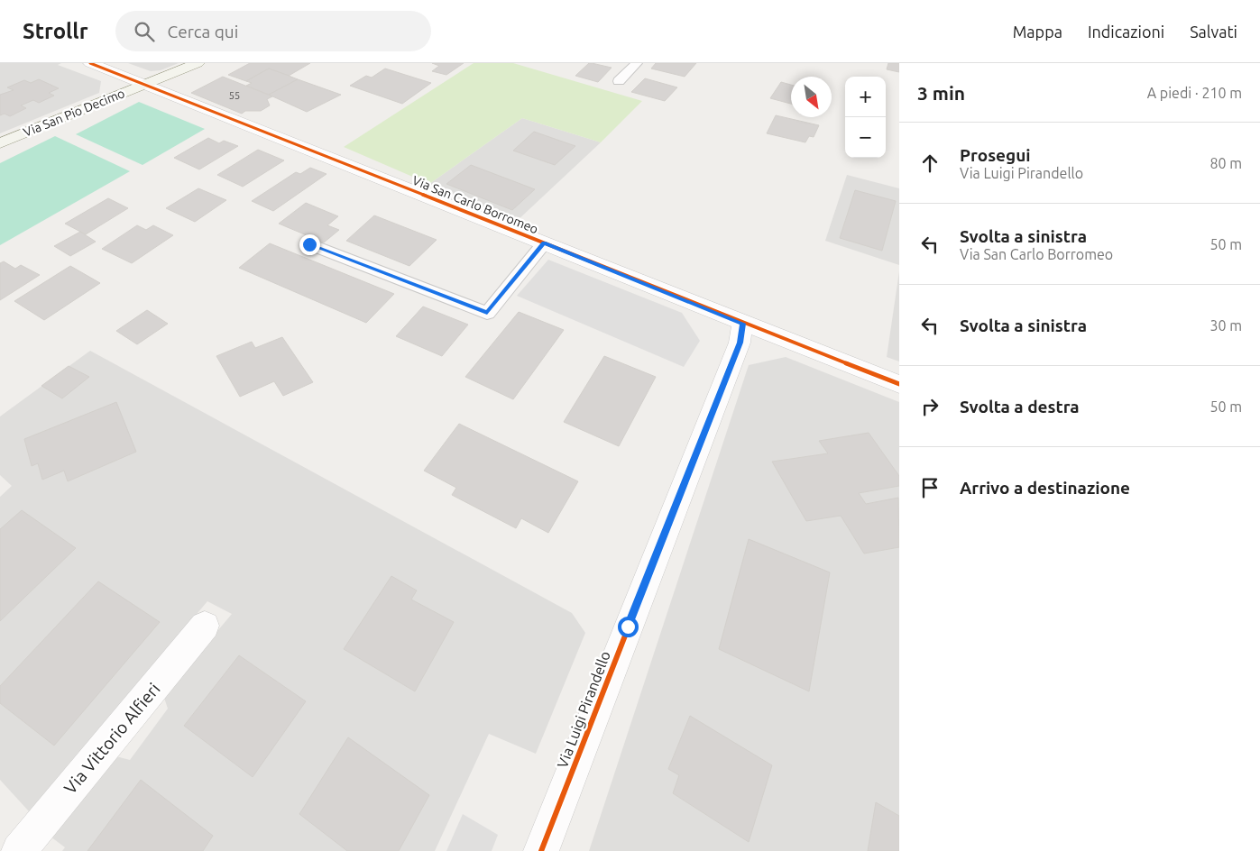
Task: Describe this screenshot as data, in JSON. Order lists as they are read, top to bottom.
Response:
{
  "streets": {
    "street": [
      "Via San Pio Decimo",
      "Via San Carlo Borromeo",
      "Via Luigi Pirandello",
      "Via Vittorio Alfieri"
    ]
  },
  "crossings": [
    ["Via San Pio Decimo", "Via San Carlo Borromeo"],
    ["Via San Carlo Borromeo", "Via Luigi Pirandello"]
  ],
  "house_numbers": ["55"],
  "north": "bottom right",
  "page": {
    "header": "Strollr",
    "search": "Cerca qui",
    "nav": ["Mappa", "Indicazioni", "Salvati"],
    "heading": ["3 min", "A piedi · 210 m"],
    "map_buttons": ["+", "−"],
    "list": [
      ["Prosegui", "Via Luigi Pirandello", "80 m"],
      ["Svolta a sinistra", "Via San Carlo Borromeo", "50 m"],
      ["Svolta a sinistra", "30 m"],
      ["Svolta a destra", "50 m"],
      "Arrivo a destinazione"
    ]
  }
}
